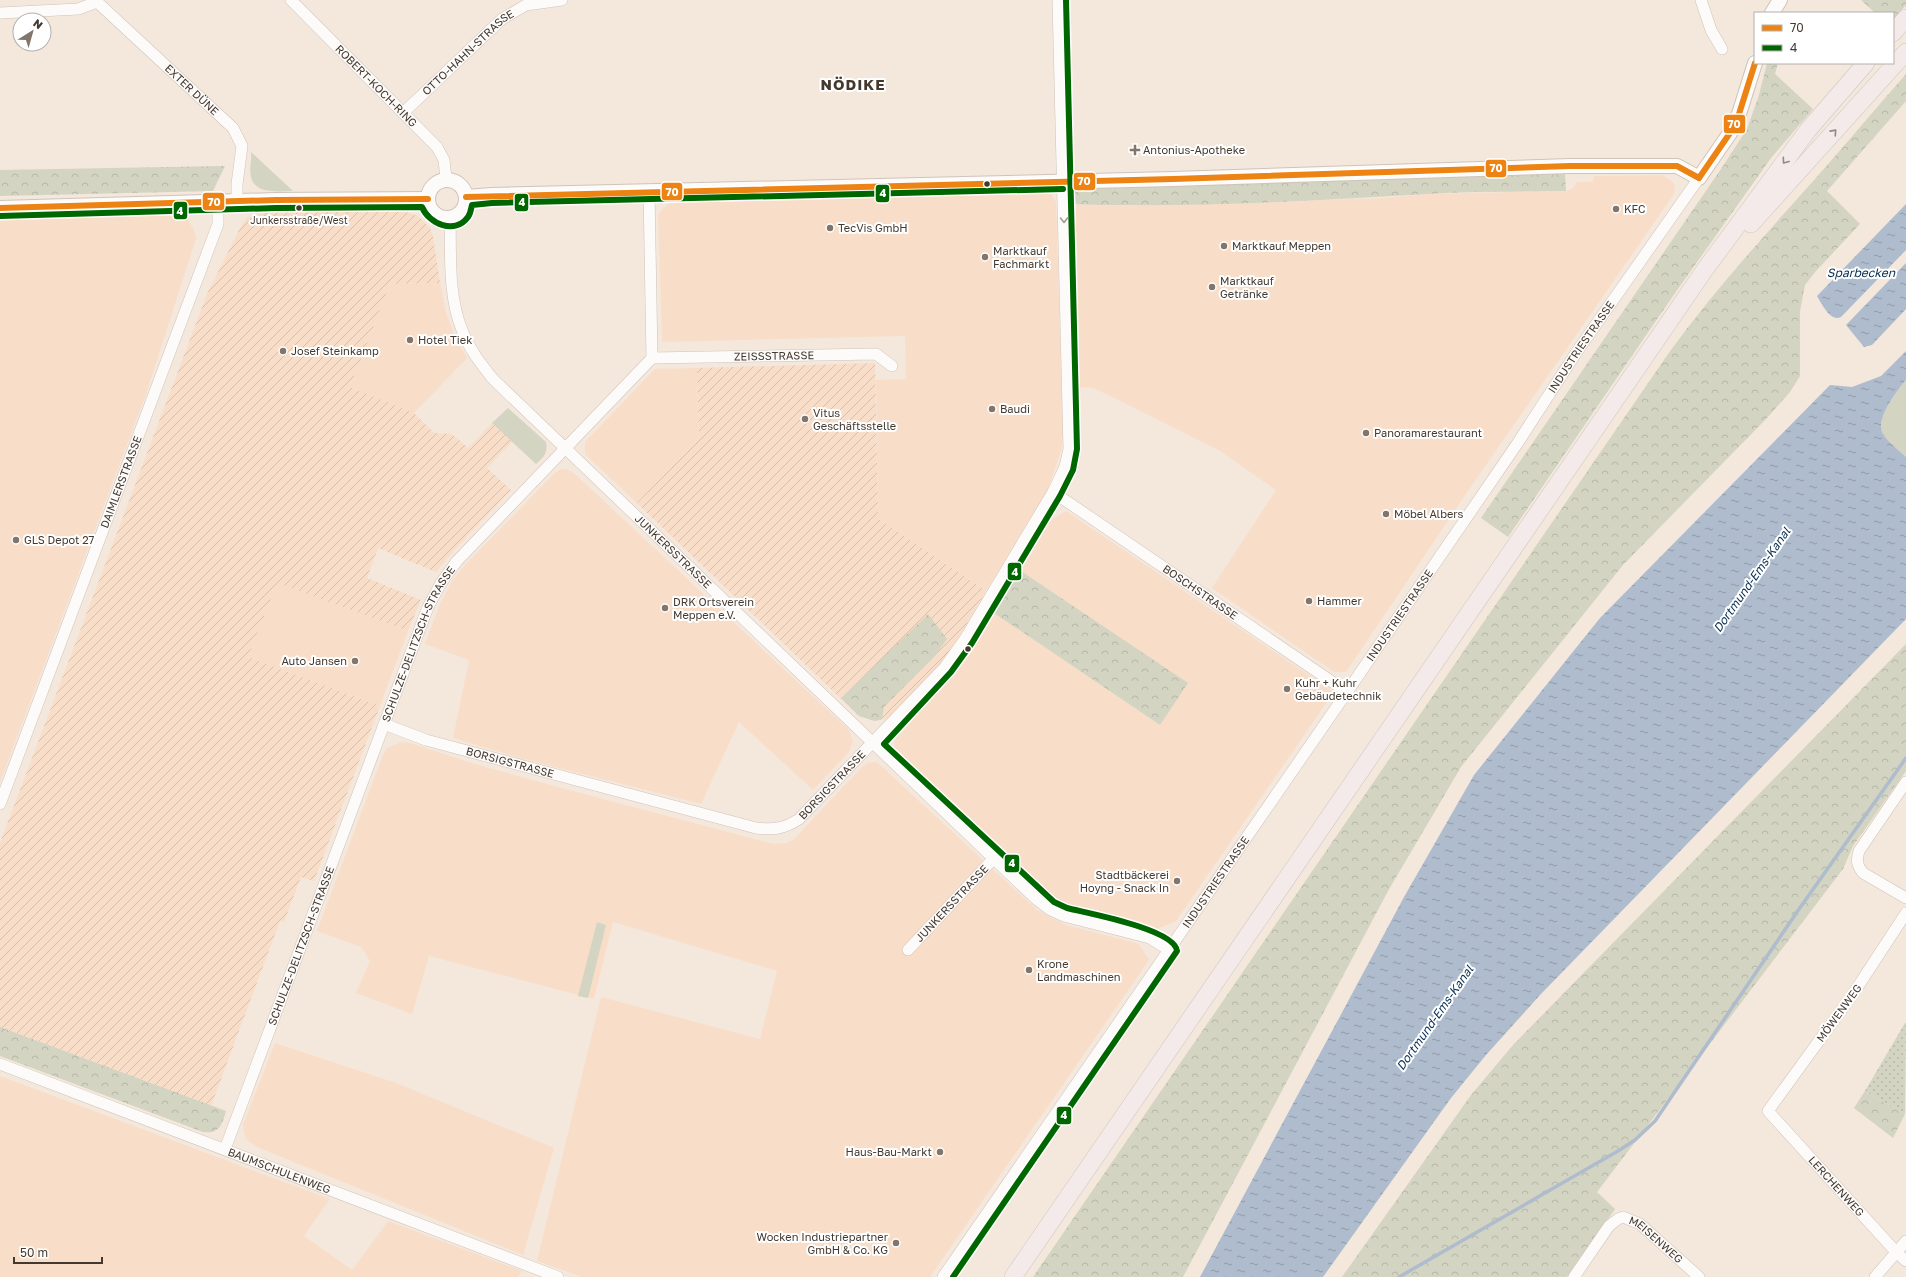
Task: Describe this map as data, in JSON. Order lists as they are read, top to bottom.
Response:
{
  "streets": {
    "street": [
      "OTTO-HAHN-STRASSE",
      "ROBERT-KOCH-RING",
      "EXTER DÜNE",
      "INDUSTRIESTRASSE",
      "ZEISSSTRASSE",
      "DAIMLERSTRASSE",
      "JUNKERSSTRASSE",
      "BOSCHSTRASSE",
      "SCHULZE-DELITZSCH-STRASSE",
      "BORSIGSTRASSE",
      "MÖWENWEG",
      "BAUMSCHULENWEG",
      "LERCHENWEG",
      "MEISENWEG"
    ]
  },
  "crossings": [
    ["OTTO-HAHN-STRASSE", "ROBERT-KOCH-RING"],
    ["ROBERT-KOCH-RING", "JUNKERSSTRASSE"],
    ["INDUSTRIESTRASSE", "JUNKERSSTRASSE"],
    ["INDUSTRIESTRASSE", "BOSCHSTRASSE"],
    ["ZEISSSTRASSE", "SCHULZE-DELITZSCH-STRASSE"],
    ["JUNKERSSTRASSE", "SCHULZE-DELITZSCH-STRASSE"],
    ["JUNKERSSTRASSE", "BORSIGSTRASSE"],
    ["BOSCHSTRASSE", "BORSIGSTRASSE"],
    ["SCHULZE-DELITZSCH-STRASSE", "BORSIGSTRASSE"],
    ["SCHULZE-DELITZSCH-STRASSE", "BAUMSCHULENWEG"],
    ["MÖWENWEG", "LERCHENWEG"]
  ],
  "districts": ["NÖDIKE"],
  "water": ["Sparbecken", "Dortmund-Ems-Kanal"],
  "places": {
    "health": ["Antonius-Apotheke"],
    "other": [
      "Junkersstraße/West",
      "KFC",
      "TecVis GmbH",
      "Marktkauf Meppen",
      "Marktkauf Fachmarkt",
      "Marktkauf Getränke",
      "Hotel Tiek",
      "Josef Steinkamp",
      "Baudi",
      "Vitus Geschäftsstelle",
      "Panoramarestaurant",
      "Möbel Albers",
      "GLS Depot 27",
      "Hammer",
      "DRK Ortsverein Meppen e.V.",
      "Auto Jansen",
      "Kuhr + Kuhr Gebäudetechnik",
      "Stadtbäckerei Hoyng - Snack In",
      "Krone Landmaschinen",
      "Haus-Bau-Markt",
      "Wocken Industriepartner GmbH & Co. KG"
    ]
  },
  "lines": ["transit line 4", "transit line 70"],
  "legend": ["70", "4"],
  "scale_bar": "50 m",
  "north": "top right"
}
